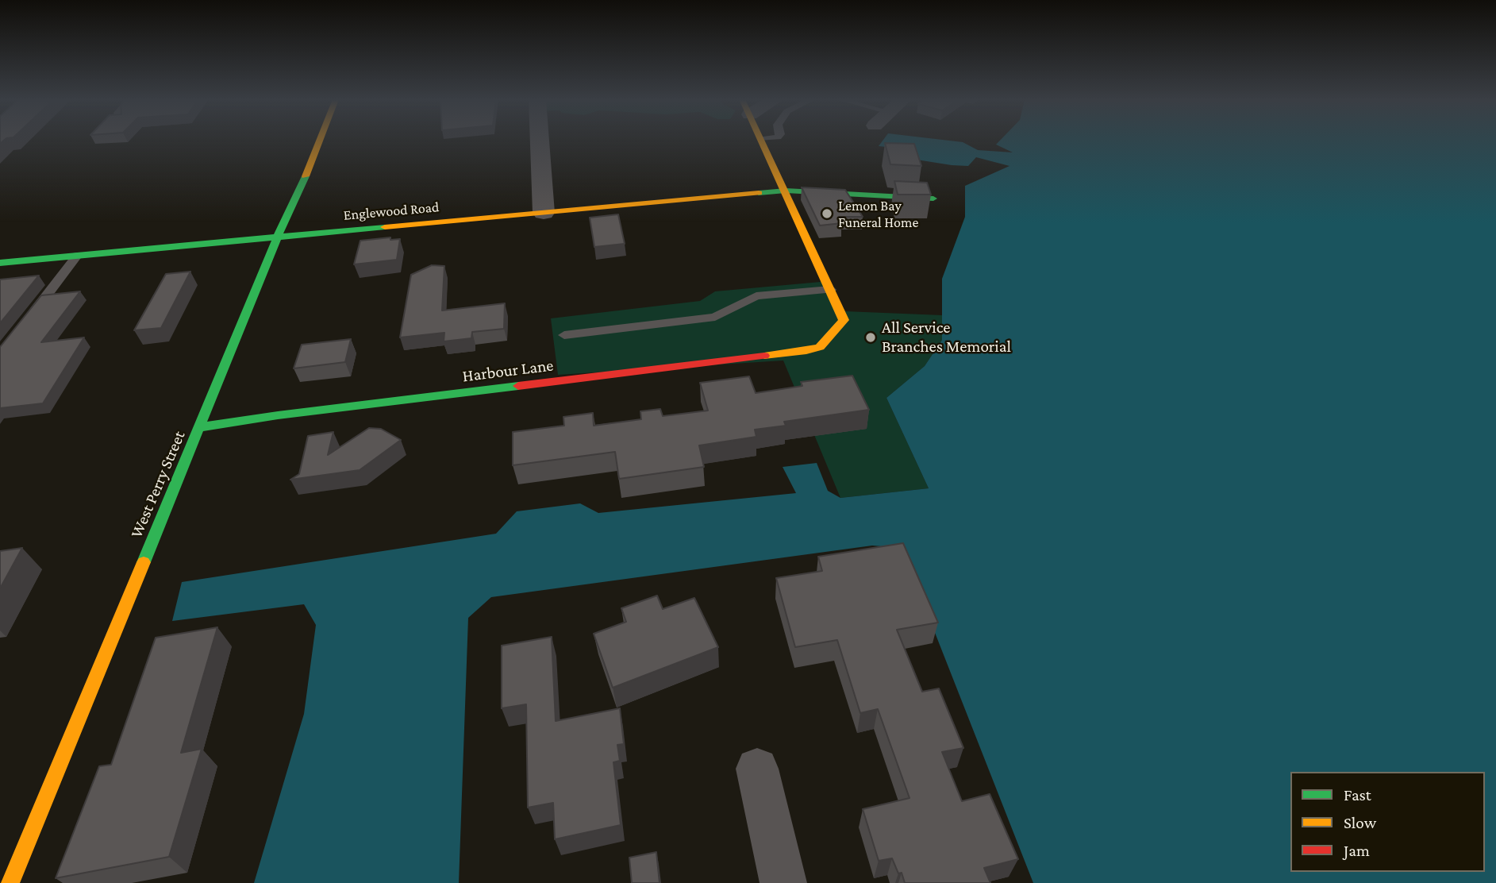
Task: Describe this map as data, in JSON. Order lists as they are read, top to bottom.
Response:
{
  "streets": {
    "street": ["Englewood Road", "Harbour Lane", "West Perry Street"]
  },
  "crossings": [
    ["Englewood Road", "West Perry Street"],
    ["Harbour Lane", "West Perry Street"]
  ],
  "places": ["Lemon Bay Funeral Home", "All Service Branches Memorial"],
  "legend": ["Fast", "Slow", "Jam"]
}
